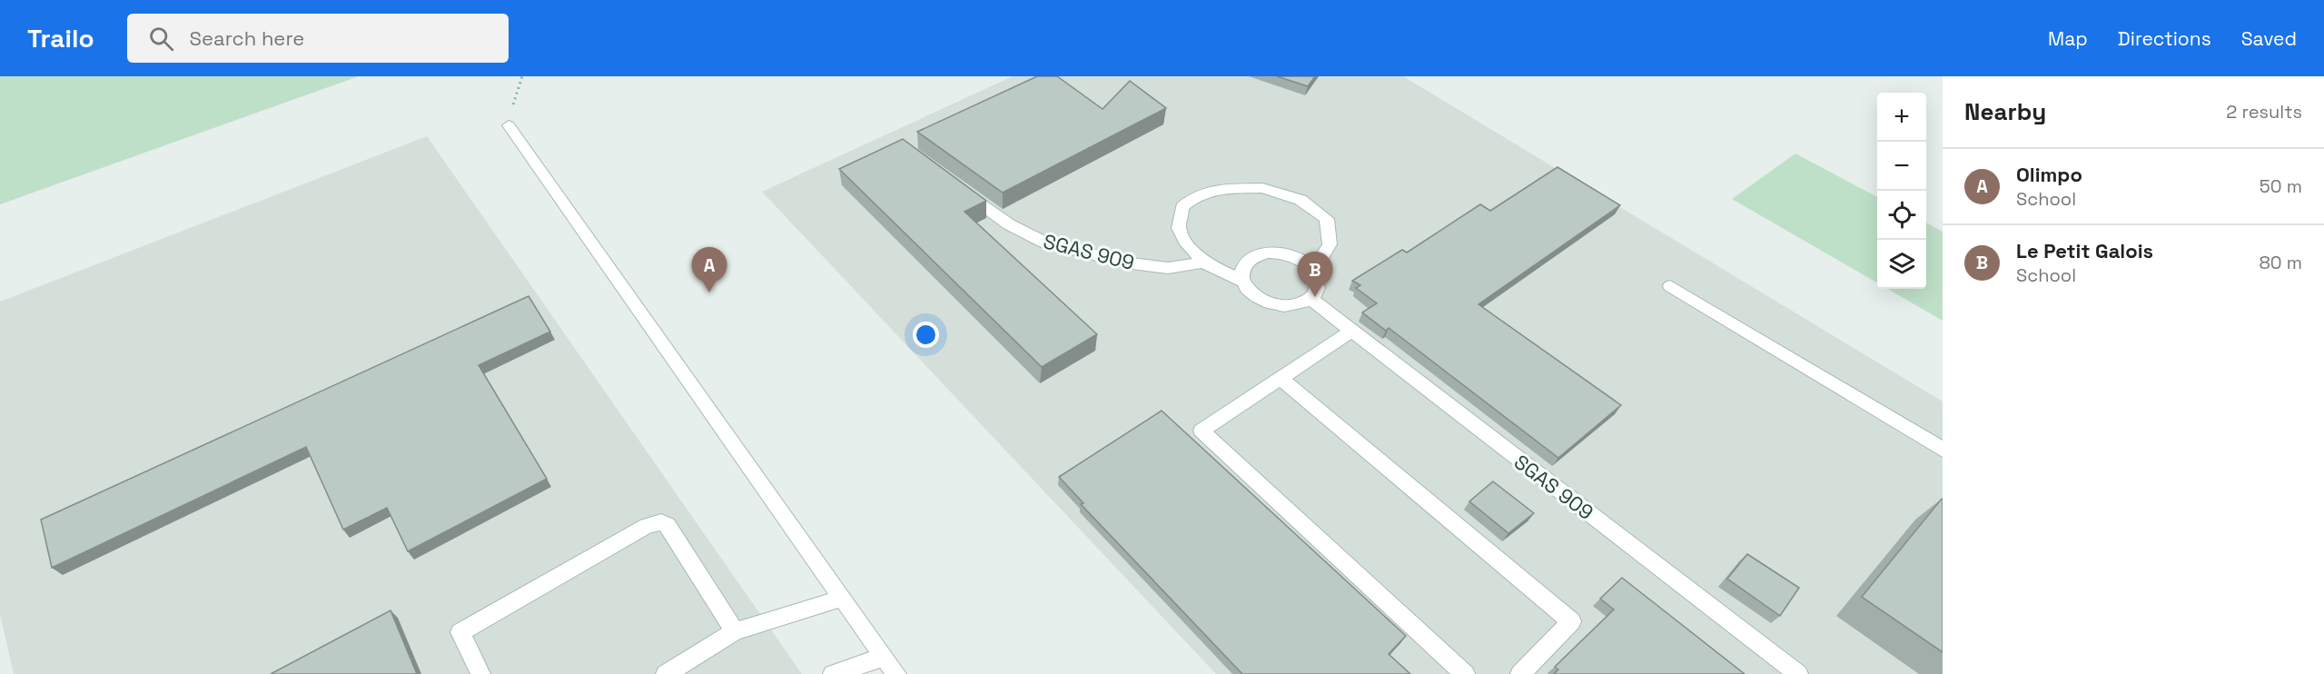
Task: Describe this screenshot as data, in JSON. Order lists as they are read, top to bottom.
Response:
{
  "streets": {
    "lane": ["SGAS 909"]
  },
  "page": {
    "header": "Trailo",
    "search": "Search here",
    "nav": ["Map", "Directions", "Saved"],
    "heading": ["Nearby", "2 results"],
    "map_buttons": ["+", "−"],
    "list": [
      {
        "mark": "A",
        "name": "Olimpo",
        "note": "School",
        "value": "50 m"
      },
      {
        "mark": "B",
        "name": "Le Petit Galois",
        "note": "School",
        "value": "80 m"
      }
    ],
    "pins": ["A", "B"]
  }
}
